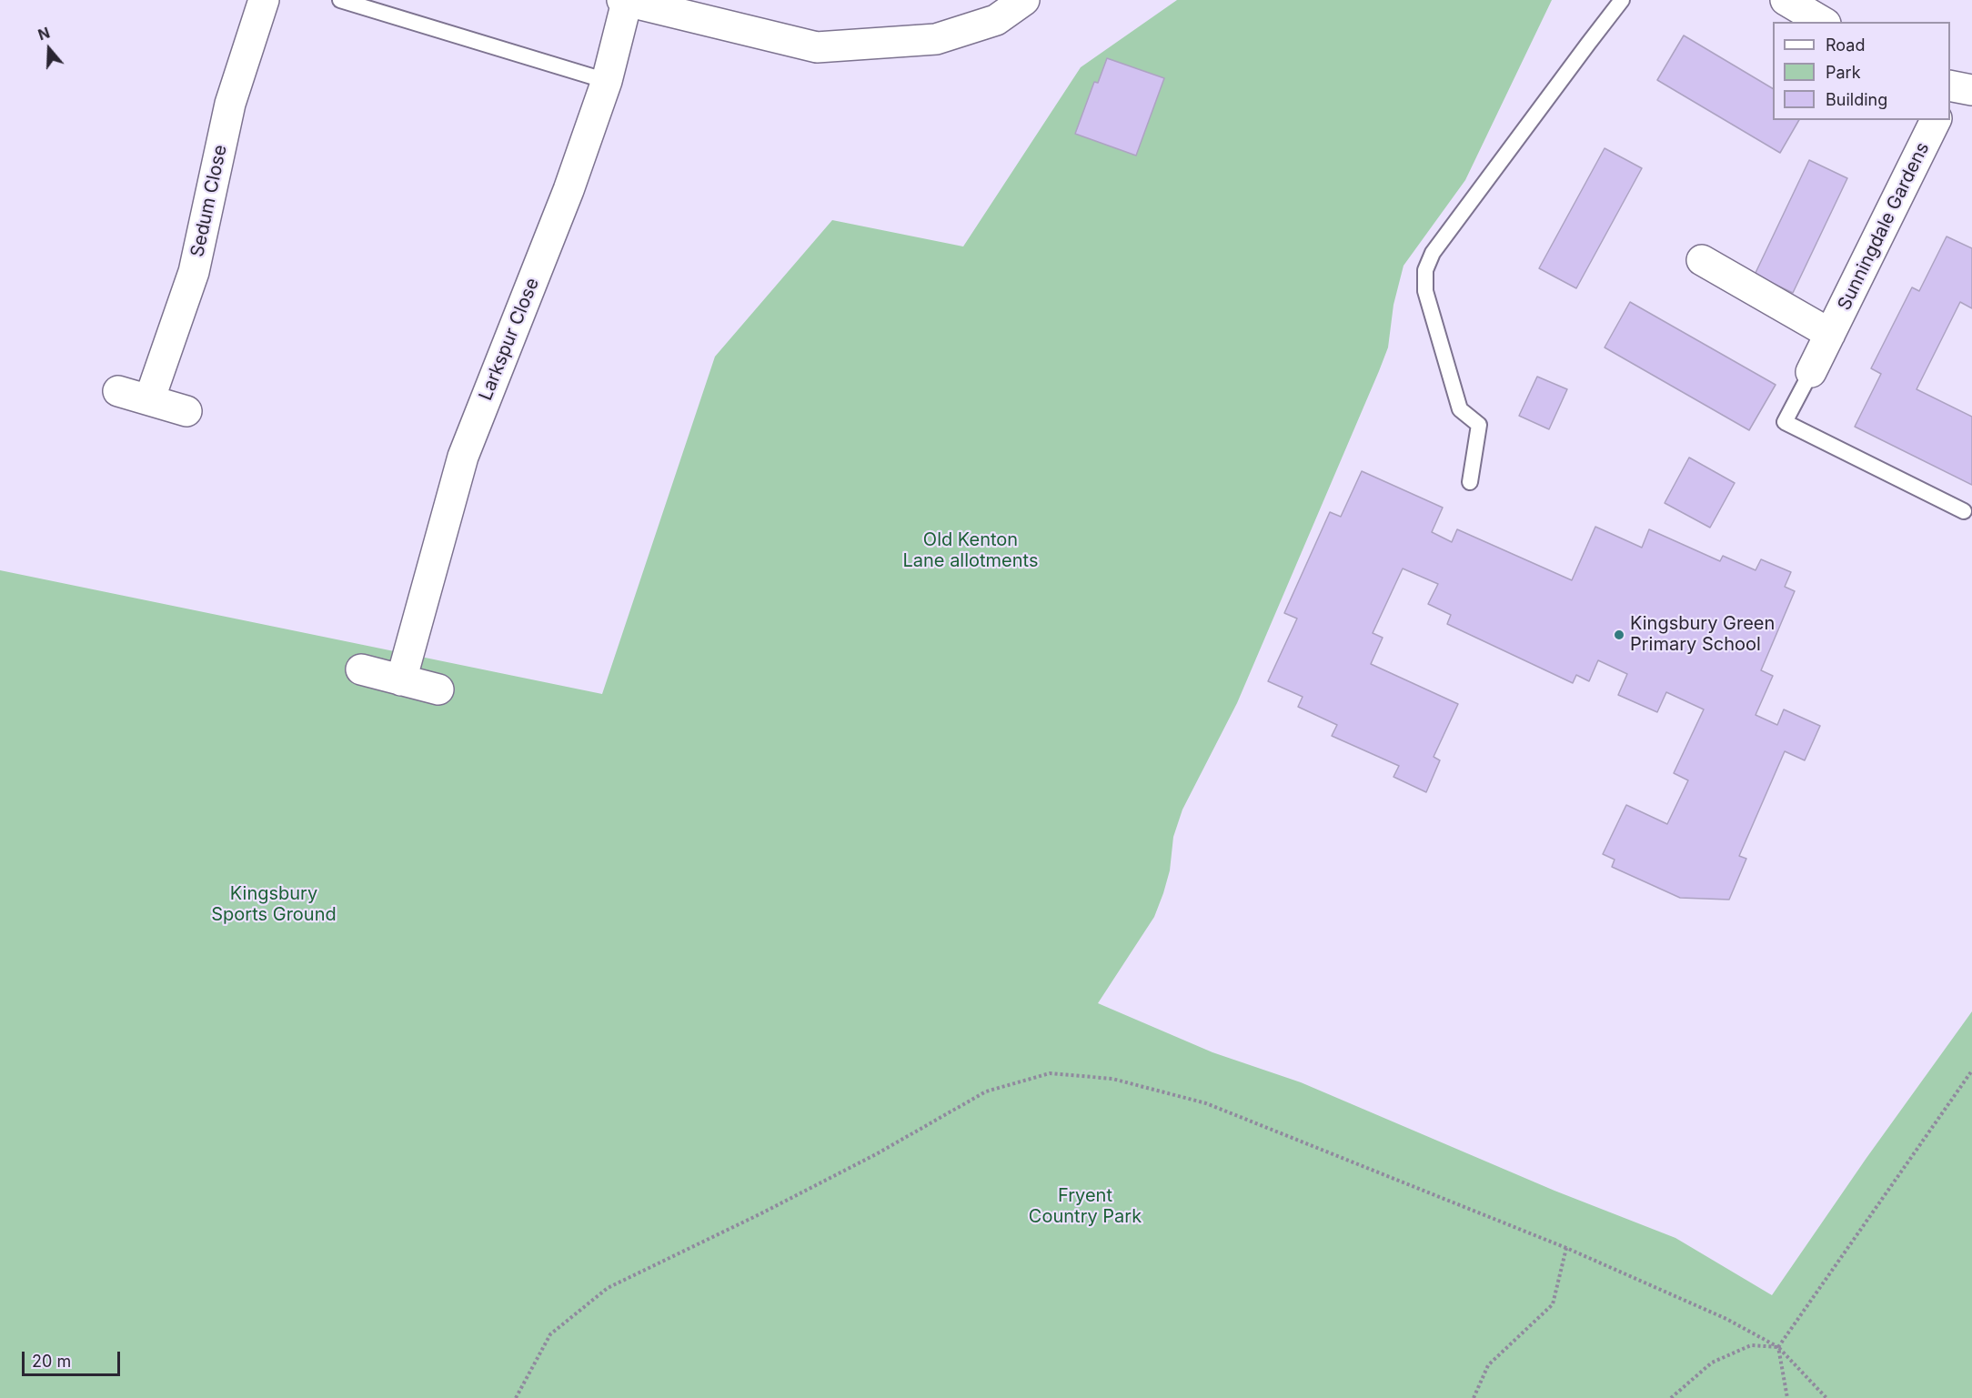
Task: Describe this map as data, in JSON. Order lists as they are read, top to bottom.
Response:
{
  "streets": {
    "street": ["Sedum Close", "Sunningdale Gardens", "Larkspur Close"]
  },
  "parks": ["Old Kenton Lane allotments", "Kingsbury Sports Ground", "Fryent Country Park"],
  "places": ["Kingsbury Green Primary School"],
  "legend": ["Road", "Park", "Building"],
  "scale_bar": "20 m",
  "north": "top"
}
